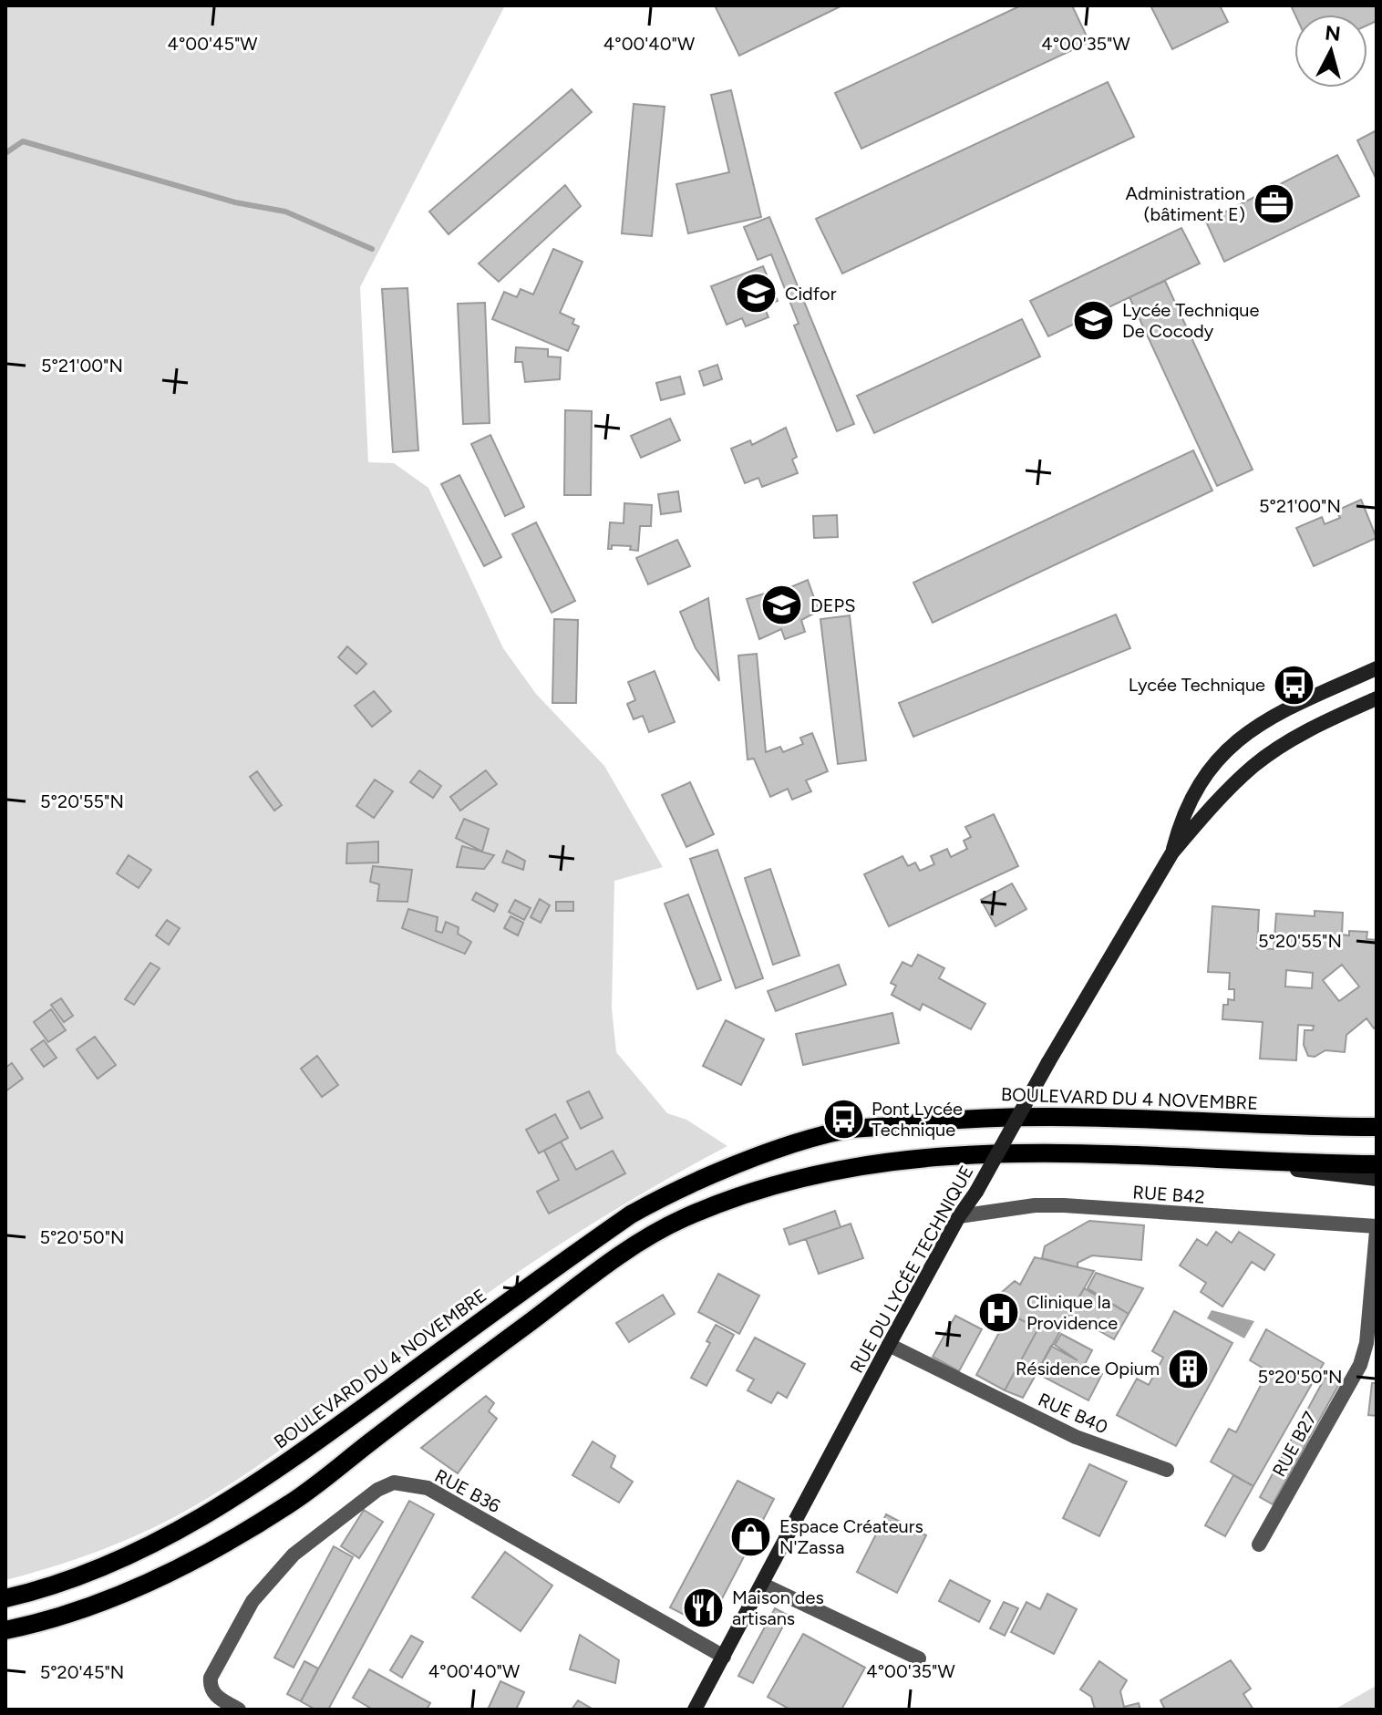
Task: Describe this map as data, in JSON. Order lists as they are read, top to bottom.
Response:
{
  "streets": {
    "main road": ["BOULEVARD DU 4 NOVEMBRE"],
    "street": [
      "RUE B42",
      "RUE DU LYCÉE TECHNIQUE",
      "RUE B40",
      "RUE B27",
      "RUE B36"
    ]
  },
  "crossings": [
    ["RUE B42", "RUE DU LYCÉE TECHNIQUE"],
    ["RUE B42", "RUE B27"],
    ["RUE DU LYCÉE TECHNIQUE", "RUE B40"],
    ["RUE DU LYCÉE TECHNIQUE", "RUE B36"]
  ],
  "places": {
    "office": ["Administration (bâtiment E)"],
    "school or university": ["Cidfor", "Lycée Technique De Cocody", "DEPS"],
    "bus stop": ["Lycée Technique", "Pont Lycée Technique"],
    "hospital": ["Clinique la Providence"],
    "building": ["Résidence Opium"],
    "shop": ["Espace Créateurs N'Zassa"],
    "restaurant": ["Maison des artisans"]
  },
  "north": "top",
  "coordinates": [
    "4°00'45\"W",
    "4°00'40\"W",
    "4°00'35\"W",
    "5°21'00\"N",
    "5°20'55\"N",
    "5°20'50\"N",
    "5°20'45\"N"
  ]
}
